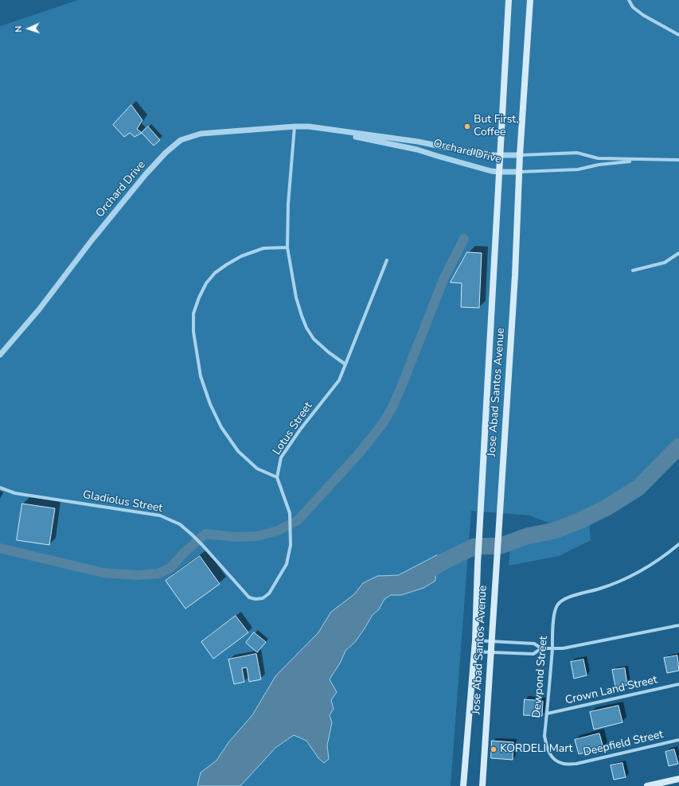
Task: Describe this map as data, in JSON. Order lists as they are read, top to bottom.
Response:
{
  "streets": {
    "main road": ["Jose Abad Santos Avenue"],
    "street": [
      "Orchard Drive",
      "Lotus Street",
      "Gladiolus Street",
      "Dewpond Street",
      "Crown Land Street",
      "Deepfield Street"
    ]
  },
  "crossings": [
    ["Orchard Drive", "Jose Abad Santos Avenue"],
    ["Lotus Street", "Gladiolus Street"],
    ["Dewpond Street", "Crown Land Street"],
    ["Dewpond Street", "Deepfield Street"]
  ],
  "places": ["But First, Coffee", "KORDELI Mart"],
  "north": "left"
}
